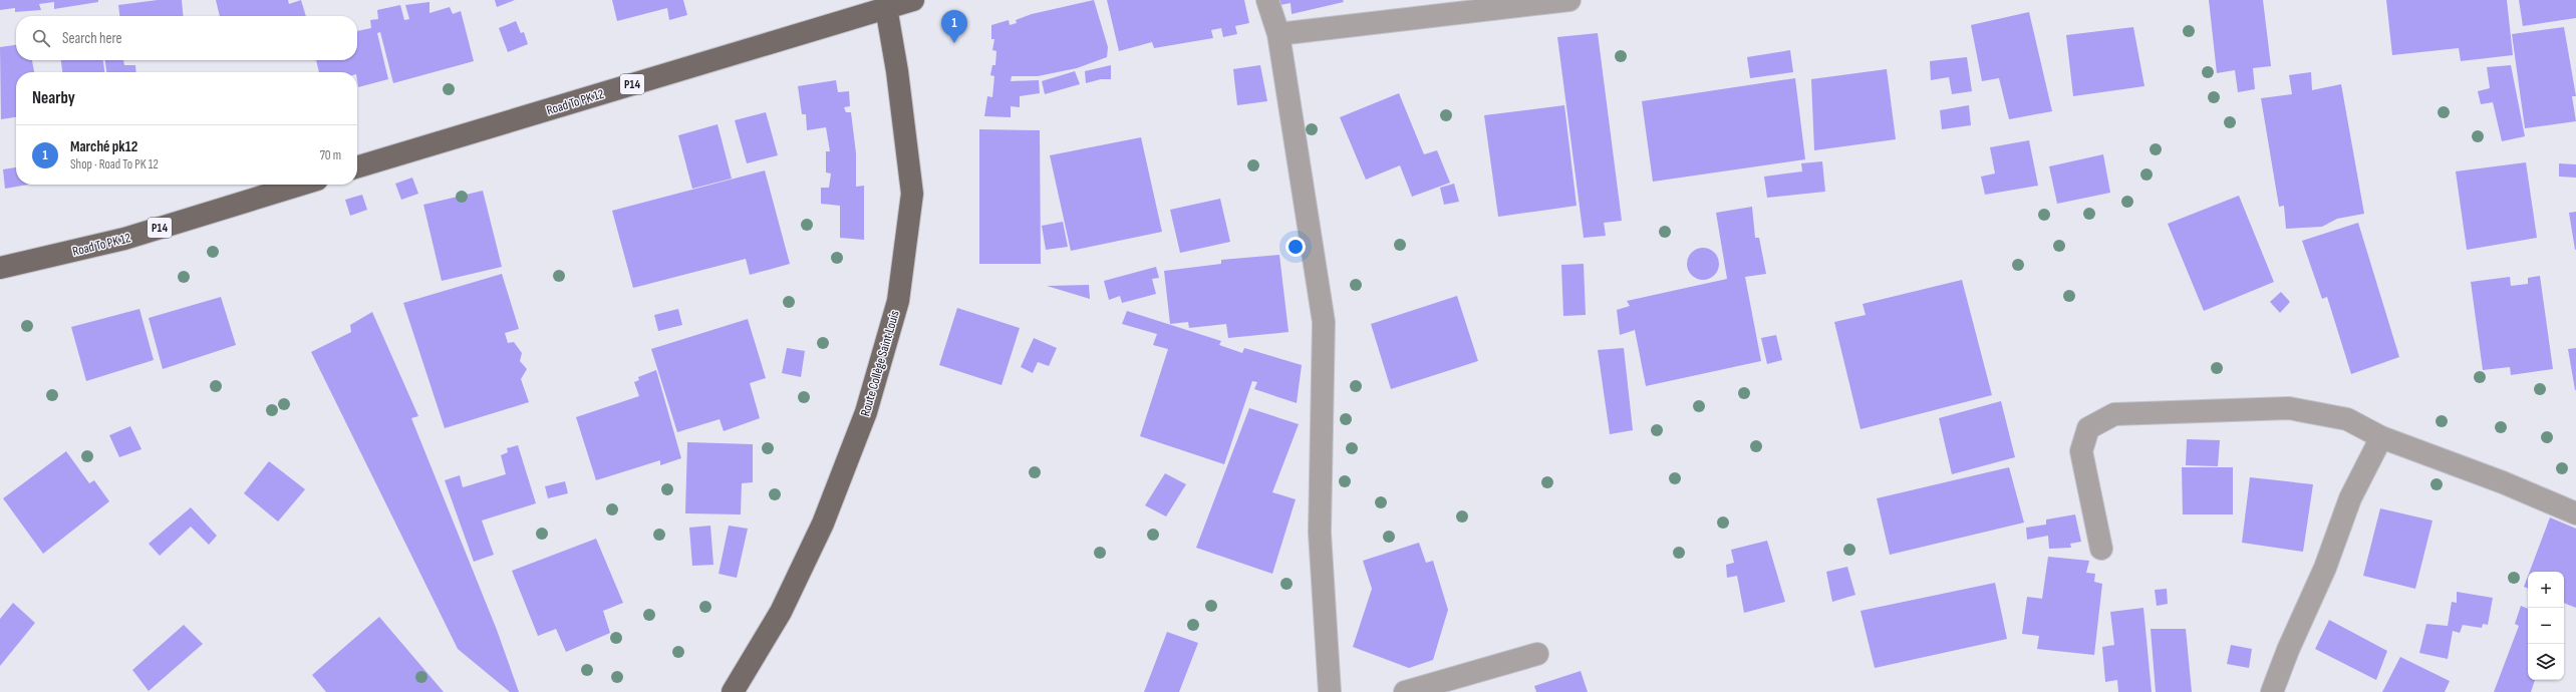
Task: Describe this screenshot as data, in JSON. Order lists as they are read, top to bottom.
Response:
{
  "streets": {
    "main road": ["P14", "Road To PK 12", "Route Collège Saint Louis"]
  },
  "crossings": [
    ["Road To PK 12", "Route Collège Saint Louis"]
  ],
  "page": {
    "pins": "1",
    "search": "Search here",
    "heading": "Nearby",
    "list": [
      {
        "mark": "1",
        "name": "Marché pk12",
        "note": "Shop · Road To PK 12",
        "value": "70 m"
      }
    ],
    "map_buttons": ["+", "−"]
  }
}
